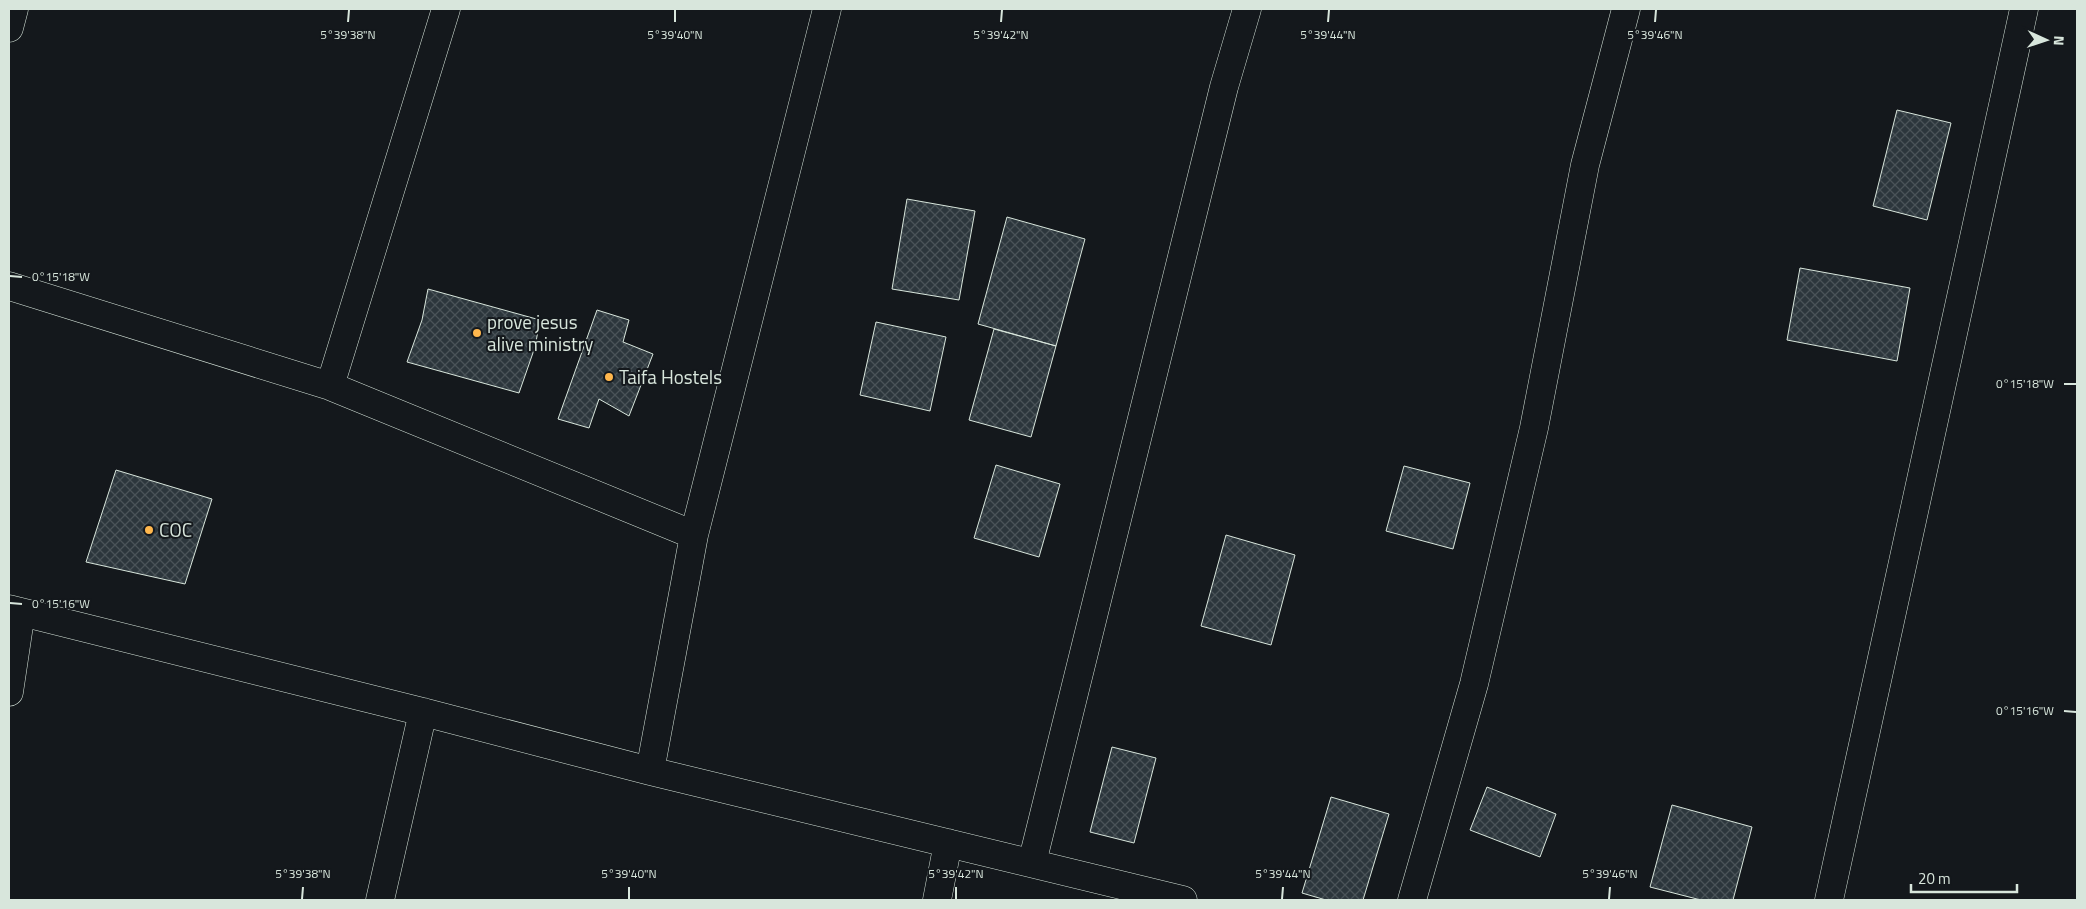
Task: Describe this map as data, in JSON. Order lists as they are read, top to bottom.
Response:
{
  "places": ["prove jesus alive ministry", "Taifa Hostels", "COC"],
  "scale_bar": "20 m",
  "north": "right",
  "coordinates": [
    "5°39'38\"N",
    "5°39'40\"N",
    "5°39'42\"N",
    "5°39'44\"N",
    "5°39'46\"N",
    "0°15'18\"W",
    "0°15'16\"W"
  ]
}
